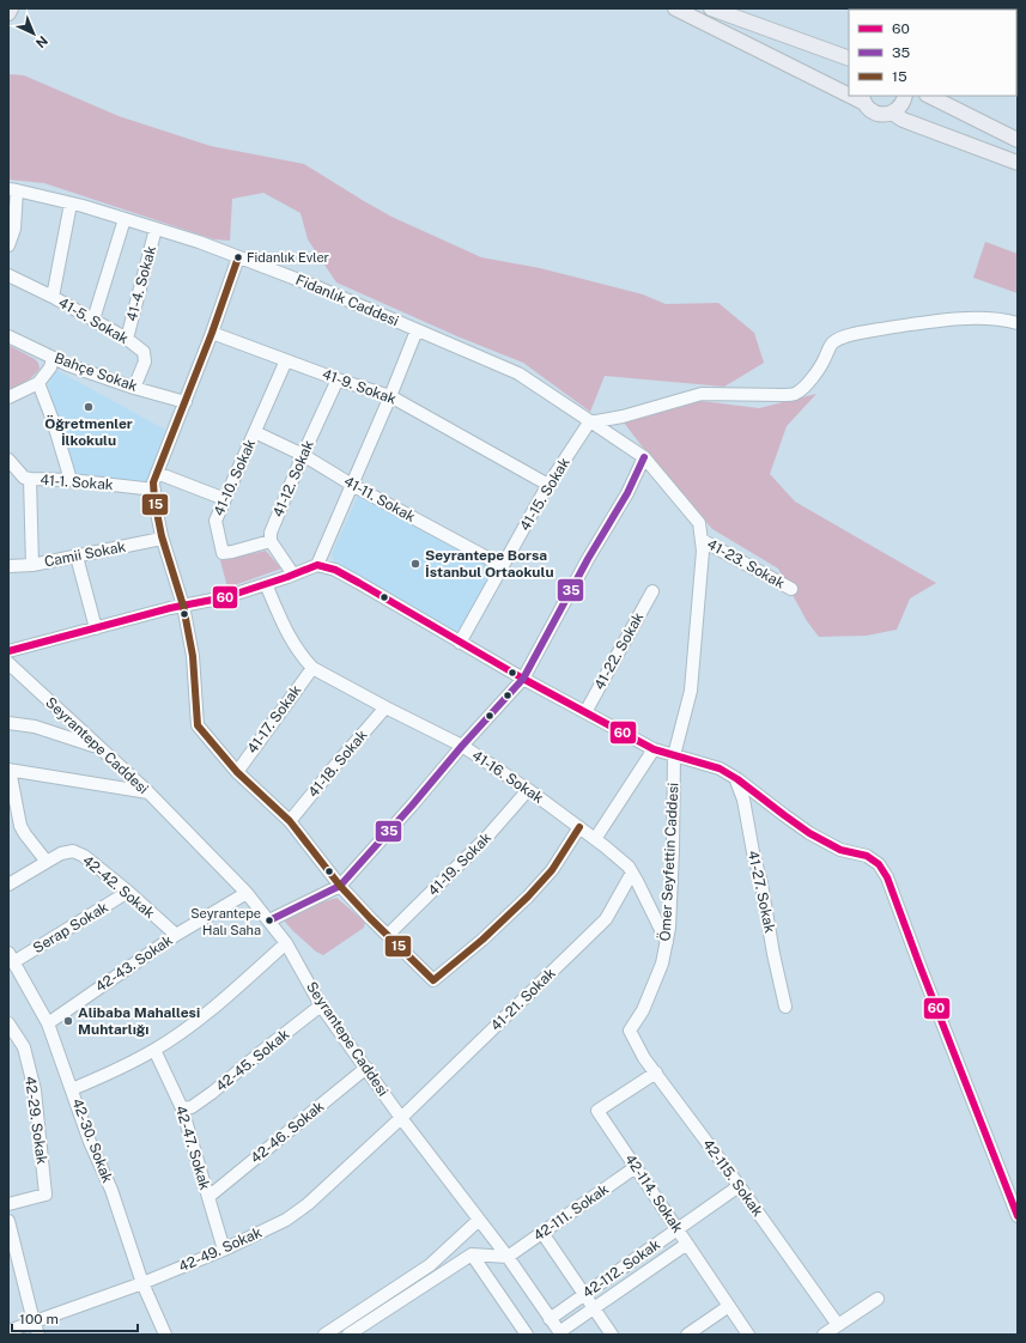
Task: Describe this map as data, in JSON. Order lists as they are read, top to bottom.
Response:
{
  "streets": {
    "street": [
      "41-4. Sokak",
      "Fidanlık Caddesi",
      "41-5. Sokak",
      "Bahçe Sokak",
      "41-9. Sokak",
      "41-10. Sokak",
      "41-12. Sokak",
      "41-1. Sokak",
      "41-15. Sokak",
      "41-11. Sokak",
      "Camii Sokak",
      "41-23. Sokak",
      "41-22. Sokak",
      "41-17. Sokak",
      "Seyrantepe Caddesi",
      "41-18. Sokak",
      "41-16. Sokak",
      "Ömer Seyfettin Caddesi",
      "41-19. Sokak",
      "42-42. Sokak",
      "41-27. Sokak",
      "Serap Sokak",
      "42-43. Sokak",
      "41-21. Sokak",
      "42-45. Sokak",
      "42-29. Sokak",
      "42-46. Sokak",
      "42-30. Sokak",
      "42-47. Sokak",
      "42-115. Sokak",
      "42-114. Sokak",
      "42-111. Sokak",
      "42-49. Sokak",
      "42-112. Sokak"
    ]
  },
  "crossings": [
    ["41-4. Sokak", "Fidanlık Caddesi"],
    ["41-4. Sokak", "41-5. Sokak"],
    ["Fidanlık Caddesi", "41-15. Sokak"],
    ["Fidanlık Caddesi", "Ömer Seyfettin Caddesi"],
    ["41-5. Sokak", "Bahçe Sokak"],
    ["41-9. Sokak", "41-10. Sokak"],
    ["41-9. Sokak", "41-12. Sokak"],
    ["41-9. Sokak", "41-15. Sokak"],
    ["41-10. Sokak", "41-12. Sokak"],
    ["41-10. Sokak", "41-11. Sokak"],
    ["41-12. Sokak", "41-11. Sokak"],
    ["41-15. Sokak", "41-11. Sokak"],
    ["41-15. Sokak", "Ömer Seyfettin Caddesi"],
    ["41-23. Sokak", "Ömer Seyfettin Caddesi"],
    ["41-17. Sokak", "41-16. Sokak"],
    ["Seyrantepe Caddesi", "42-43. Sokak"],
    ["Seyrantepe Caddesi", "41-21. Sokak"],
    ["Seyrantepe Caddesi", "42-45. Sokak"],
    ["Seyrantepe Caddesi", "42-46. Sokak"],
    ["Seyrantepe Caddesi", "42-111. Sokak"],
    ["Seyrantepe Caddesi", "42-49. Sokak"],
    ["Seyrantepe Caddesi", "42-112. Sokak"],
    ["41-18. Sokak", "41-16. Sokak"],
    ["41-16. Sokak", "Ömer Seyfettin Caddesi"],
    ["41-16. Sokak", "41-19. Sokak"],
    ["41-16. Sokak", "41-21. Sokak"],
    ["Ömer Seyfettin Caddesi", "42-115. Sokak"],
    ["42-42. Sokak", "Serap Sokak"],
    ["42-42. Sokak", "42-43. Sokak"],
    ["Serap Sokak", "42-30. Sokak"],
    ["42-43. Sokak", "42-30. Sokak"],
    ["41-21. Sokak", "42-49. Sokak"],
    ["42-45. Sokak", "42-47. Sokak"],
    ["42-46. Sokak", "42-47. Sokak"],
    ["42-30. Sokak", "42-49. Sokak"],
    ["42-47. Sokak", "42-49. Sokak"],
    ["42-115. Sokak", "42-114. Sokak"],
    ["42-115. Sokak", "42-112. Sokak"],
    ["42-114. Sokak", "42-111. Sokak"],
    ["42-114. Sokak", "42-112. Sokak"]
  ],
  "places": [
    "Fidanlık Evler",
    "Öğretmenler İlkokulu",
    "Seyrantepe Borsa İstanbul Ortaokulu",
    "Seyrantepe Halı Saha",
    "Alibaba Mahallesi Muhtarlığı"
  ],
  "lines": ["transit line 15", "transit line 35", "transit line 60"],
  "legend": ["60", "35", "15"],
  "scale_bar": "100 m",
  "north": "bottom right"
}
